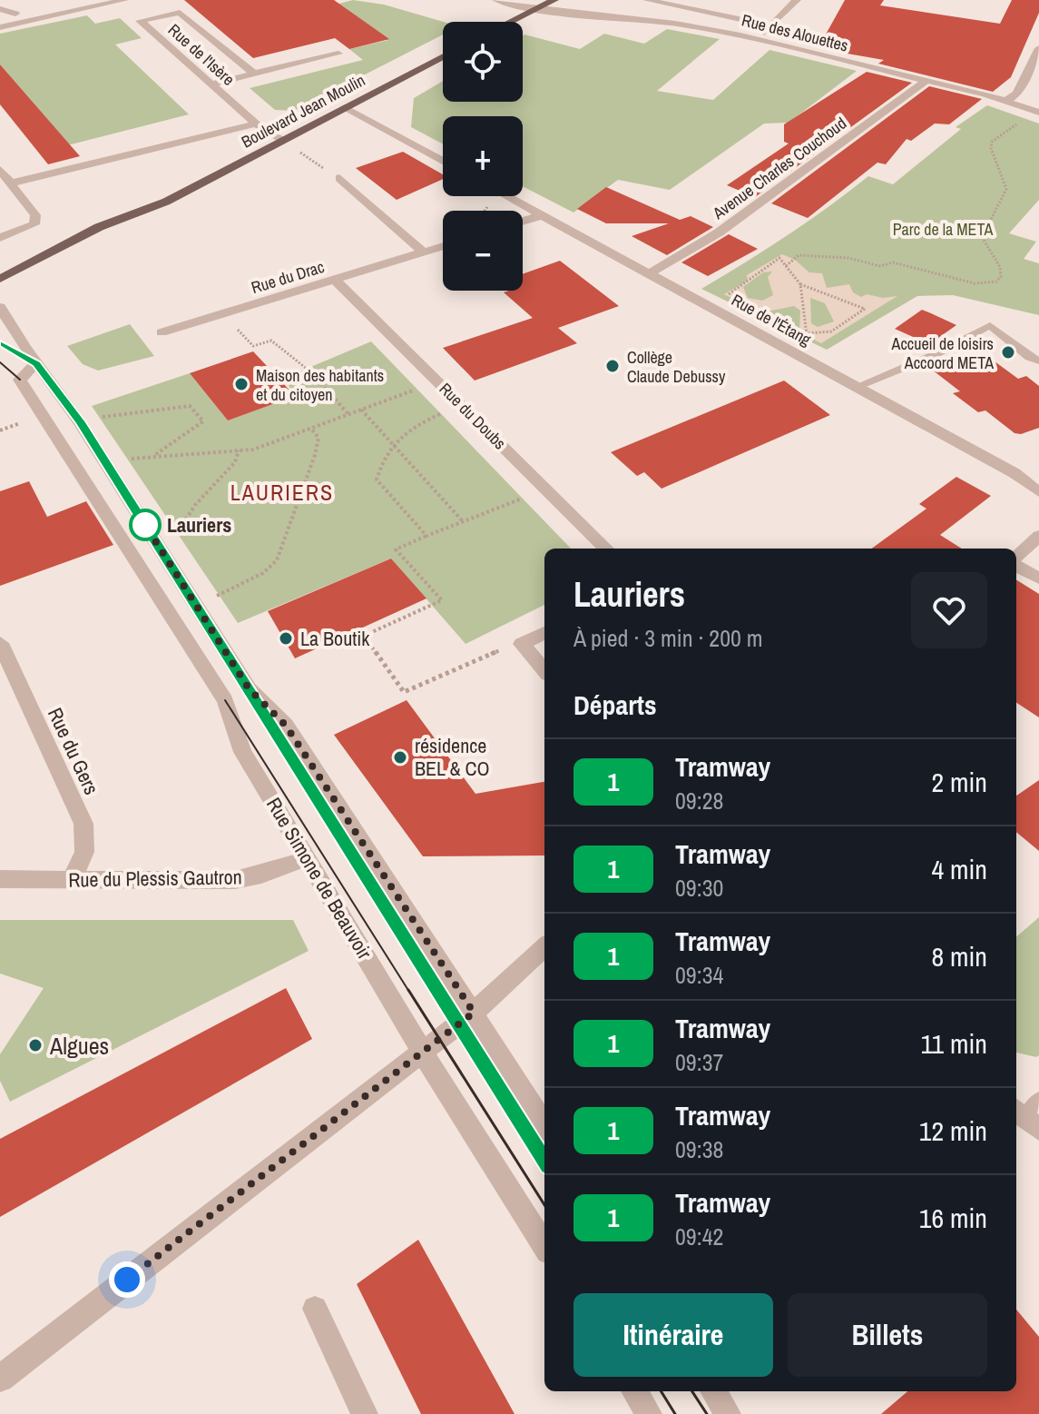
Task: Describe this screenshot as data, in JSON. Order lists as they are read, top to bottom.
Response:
{
  "streets": {
    "main road": ["Boulevard Jean Moulin"],
    "street": [
      "Rue des Alouettes",
      "Rue de l'Isère",
      "Avenue Charles Couchoud",
      "Rue du Drac",
      "Rue de l'Étang",
      "Rue du Doubs",
      "Rue du Gers",
      "Rue du Plessis Gautron",
      "Rue Simone de Beauvoir"
    ]
  },
  "crossings": [
    ["Rue des Alouettes", "Avenue Charles Couchoud"],
    ["Rue de l'Isère", "Boulevard Jean Moulin"],
    ["Avenue Charles Couchoud", "Rue de l'Étang"],
    ["Rue du Drac", "Rue du Doubs"],
    ["Rue du Gers", "Rue du Plessis Gautron"],
    ["Rue du Plessis Gautron", "Rue Simone de Beauvoir"]
  ],
  "districts": ["LAURIERS"],
  "parks": ["Parc de la META"],
  "places": [
    "Accueil de loisirs Accoord META",
    "Collège Claude Debussy",
    "Maison des habitants et du citoyen",
    "Lauriers",
    "La Boutik",
    "résidence BEL & CO",
    "Algues"
  ],
  "lines": ["tram line 1"],
  "page": {
    "map_buttons": ["+", "−"],
    "heading": [
      ["Lauriers", "À pied · 3 min · 200 m"],
      "Départs"
    ],
    "list": [
      {
        "mark": "1",
        "name": "Tramway",
        "note": "09:28",
        "value": "2 min"
      },
      {
        "mark": "1",
        "name": "Tramway",
        "note": "09:30",
        "value": "4 min"
      },
      {
        "mark": "1",
        "name": "Tramway",
        "note": "09:34",
        "value": "8 min"
      },
      {
        "mark": "1",
        "name": "Tramway",
        "note": "09:37",
        "value": "11 min"
      },
      {
        "mark": "1",
        "name": "Tramway",
        "note": "09:38",
        "value": "12 min"
      },
      {
        "mark": "1",
        "name": "Tramway",
        "note": "09:42",
        "value": "16 min"
      }
    ],
    "buttons": ["Itinéraire", "Billets"]
  }
}
